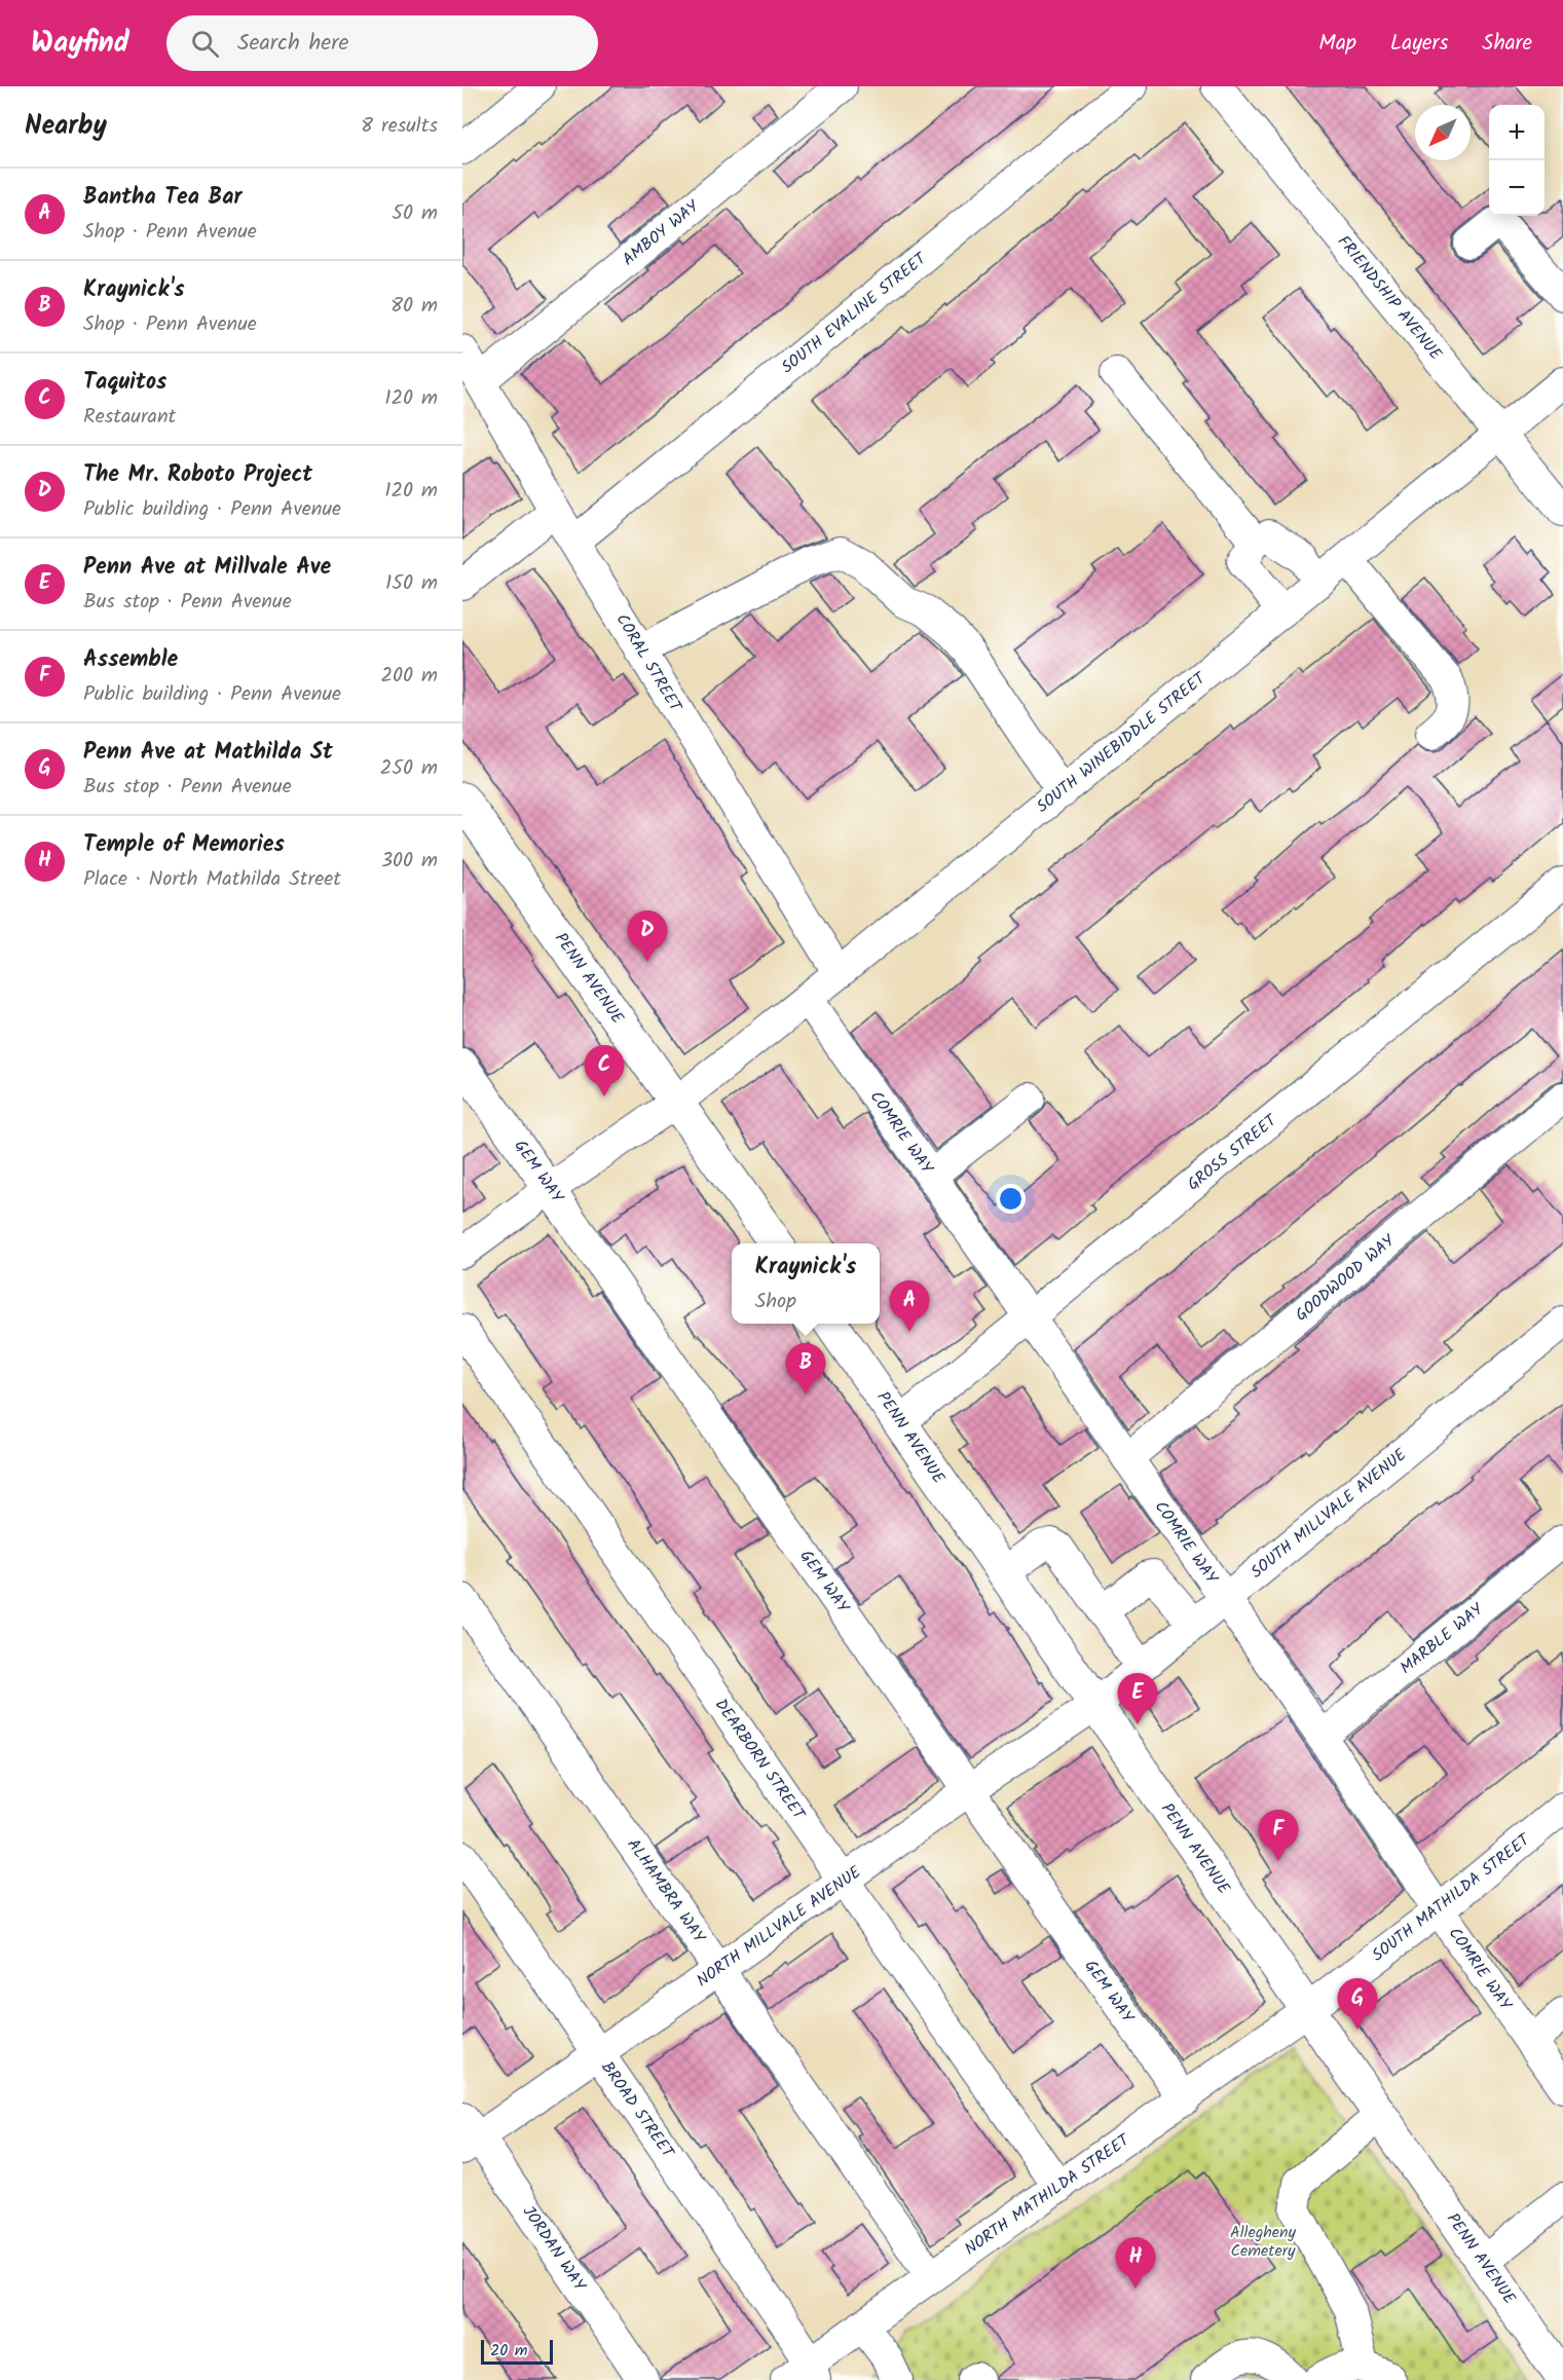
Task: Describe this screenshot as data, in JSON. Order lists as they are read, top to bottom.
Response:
{
  "streets": {
    "main road": ["PENN AVENUE"],
    "street": [
      "AMBOY WAY",
      "FRIENDSHIP AVENUE",
      "SOUTH EVALINE STREET",
      "CORAL STREET",
      "SOUTH WINEBIDDLE STREET",
      "COMRIE WAY",
      "GROSS STREET",
      "GEM WAY",
      "GOODWOOD WAY",
      "SOUTH MILLVALE AVENUE",
      "MARBLE WAY",
      "DEARBORN STREET",
      "ALHAMBRA WAY",
      "SOUTH MATHILDA STREET",
      "NORTH MILLVALE AVENUE",
      "BROAD STREET",
      "NORTH MATHILDA STREET",
      "JORDAN WAY"
    ]
  },
  "crossings": [
    ["AMBOY WAY", "CORAL STREET"],
    ["FRIENDSHIP AVENUE", "SOUTH WINEBIDDLE STREET"],
    ["SOUTH EVALINE STREET", "CORAL STREET"],
    ["CORAL STREET", "SOUTH WINEBIDDLE STREET"],
    ["SOUTH WINEBIDDLE STREET", "PENN AVENUE"],
    ["SOUTH WINEBIDDLE STREET", "COMRIE WAY"],
    ["SOUTH WINEBIDDLE STREET", "GEM WAY"],
    ["PENN AVENUE", "GROSS STREET"],
    ["PENN AVENUE", "SOUTH MILLVALE AVENUE"],
    ["PENN AVENUE", "SOUTH MATHILDA STREET"],
    ["PENN AVENUE", "NORTH MILLVALE AVENUE"],
    ["PENN AVENUE", "NORTH MATHILDA STREET"],
    ["COMRIE WAY", "GROSS STREET"],
    ["COMRIE WAY", "GOODWOOD WAY"],
    ["COMRIE WAY", "SOUTH MILLVALE AVENUE"],
    ["COMRIE WAY", "MARBLE WAY"],
    ["COMRIE WAY", "SOUTH MATHILDA STREET"],
    ["GEM WAY", "NORTH MILLVALE AVENUE"],
    ["GEM WAY", "NORTH MATHILDA STREET"],
    ["SOUTH MILLVALE AVENUE", "NORTH MILLVALE AVENUE"],
    ["DEARBORN STREET", "NORTH MILLVALE AVENUE"],
    ["DEARBORN STREET", "NORTH MATHILDA STREET"],
    ["ALHAMBRA WAY", "NORTH MILLVALE AVENUE"],
    ["ALHAMBRA WAY", "NORTH MATHILDA STREET"],
    ["SOUTH MATHILDA STREET", "NORTH MATHILDA STREET"],
    ["NORTH MILLVALE AVENUE", "BROAD STREET"],
    ["NORTH MILLVALE AVENUE", "JORDAN WAY"],
    ["BROAD STREET", "NORTH MATHILDA STREET"]
  ],
  "parks": ["Allegheny Cemetery"],
  "scale_bar": "20 m",
  "north": "bottom left",
  "page": {
    "header": "Wayfind",
    "search": "Search here",
    "nav": ["Map", "Layers", "Share"],
    "heading": ["Nearby", "8 results"],
    "map_buttons": ["+", "−"],
    "list": [
      {
        "mark": "A",
        "name": "Bantha Tea Bar",
        "note": "Shop · Penn Avenue",
        "value": "50 m"
      },
      {
        "mark": "B",
        "name": "Kraynick's",
        "note": "Shop · Penn Avenue",
        "value": "80 m"
      },
      {
        "mark": "C",
        "name": "Taquitos",
        "note": "Restaurant",
        "value": "120 m"
      },
      {
        "mark": "D",
        "name": "The Mr. Roboto Project",
        "note": "Public building · Penn Avenue",
        "value": "120 m"
      },
      {
        "mark": "E",
        "name": "Penn Ave at Millvale Ave",
        "note": "Bus stop · Penn Avenue",
        "value": "150 m"
      },
      {
        "mark": "F",
        "name": "Assemble",
        "note": "Public building · Penn Avenue",
        "value": "200 m"
      },
      {
        "mark": "G",
        "name": "Penn Ave at Mathilda St",
        "note": "Bus stop · Penn Avenue",
        "value": "250 m"
      },
      {
        "mark": "H",
        "name": "Temple of Memories",
        "note": "Place · North Mathilda Street",
        "value": "300 m"
      }
    ],
    "pins": [
      "D",
      "C",
      "A",
      "B",
      "E",
      "F",
      "G",
      "H"
    ],
    "popup": ["Kraynick's", "Shop"],
    "scale": "20 m"
  }
}
